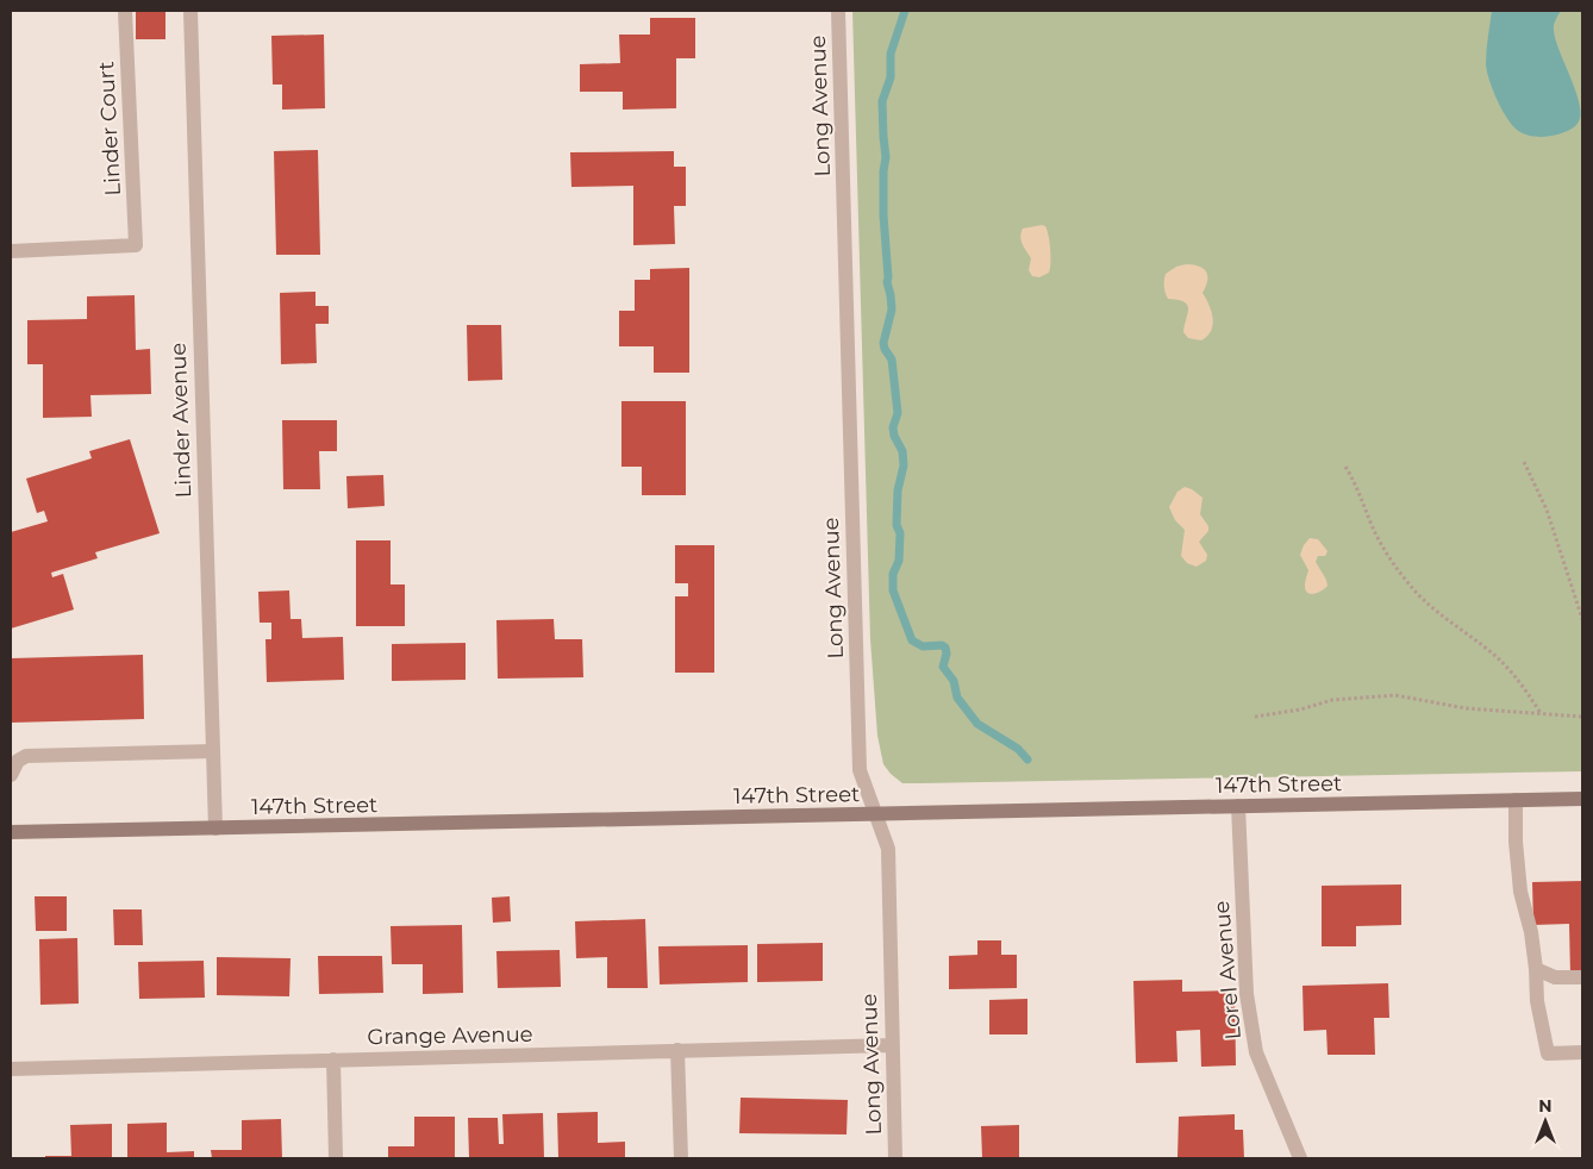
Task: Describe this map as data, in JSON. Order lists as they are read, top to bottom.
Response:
{
  "streets": {
    "main road": ["147th Street"],
    "street": [
      "Long Avenue",
      "Linder Court",
      "Linder Avenue",
      "Lorel Avenue",
      "Grange Avenue"
    ]
  },
  "crossings": [
    ["Long Avenue", "147th Street"],
    ["Long Avenue", "Grange Avenue"],
    ["Linder Avenue", "147th Street"],
    ["147th Street", "Lorel Avenue"]
  ],
  "north": "top"
}
